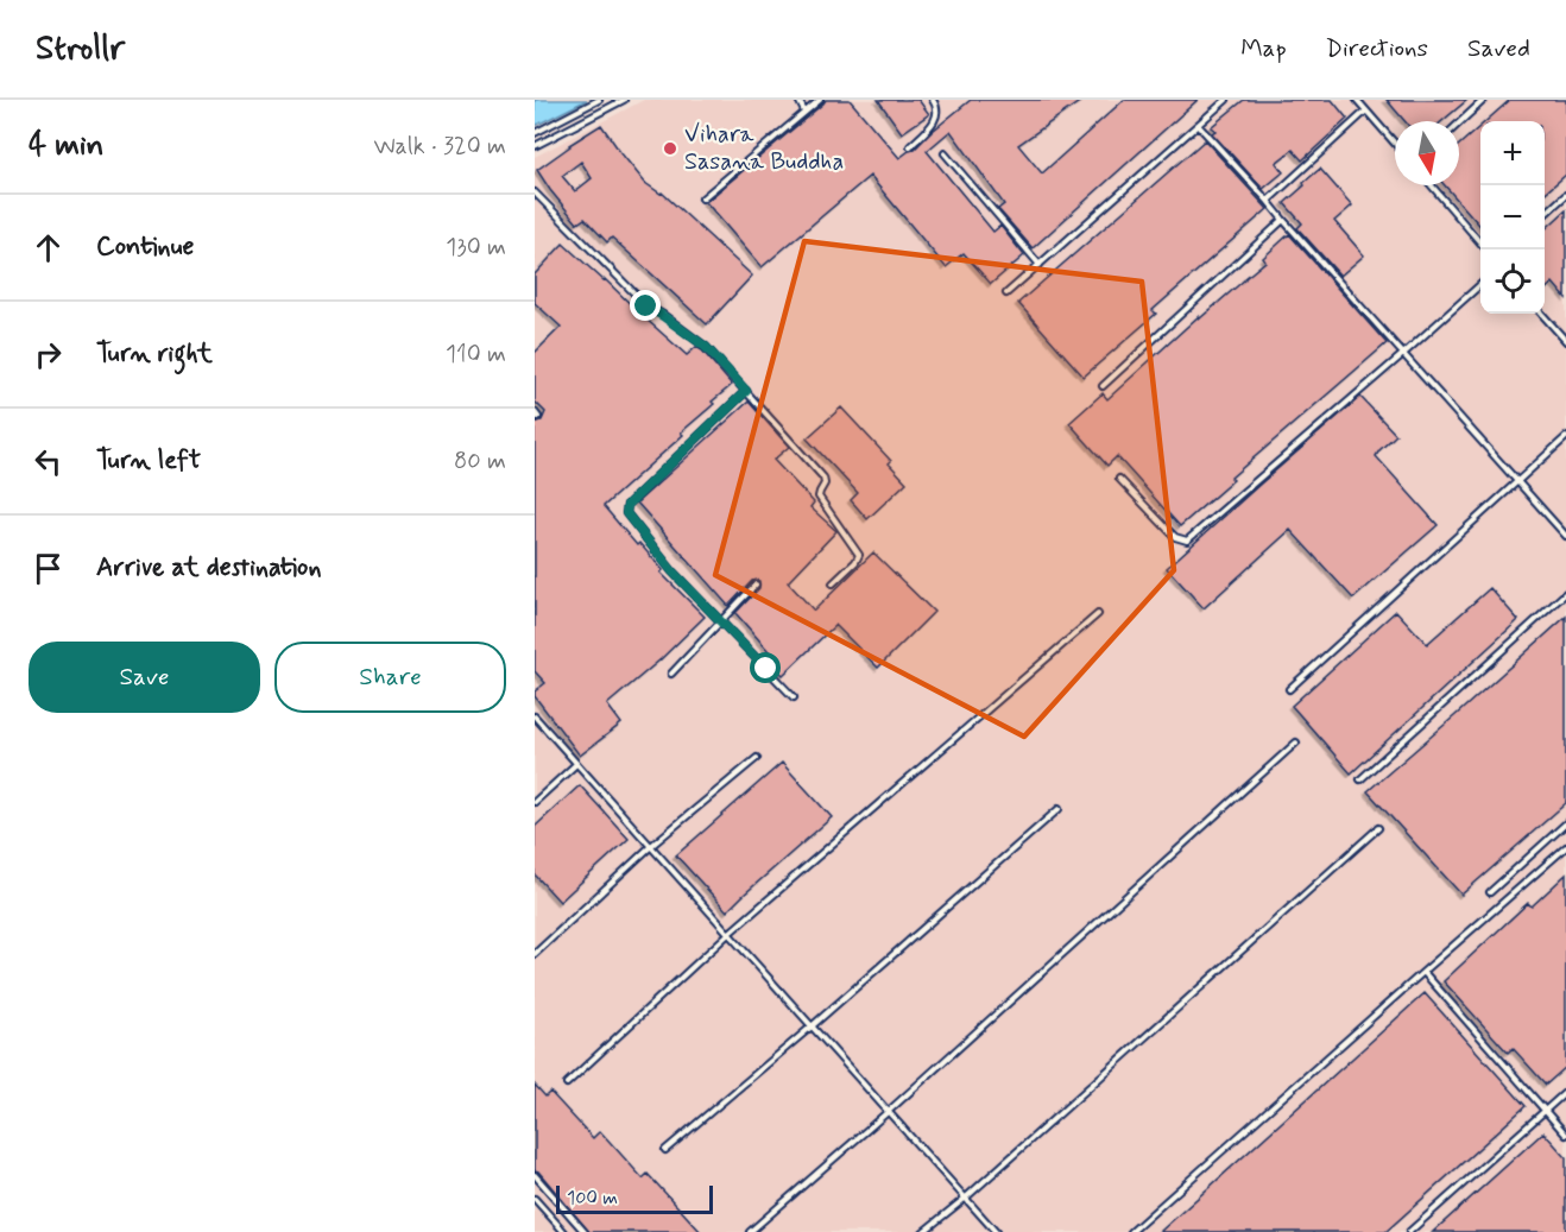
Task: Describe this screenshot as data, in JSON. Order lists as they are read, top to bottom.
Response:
{
  "places": ["Vihara Sasana Buddha"],
  "scale_bar": "100 m",
  "north": "bottom",
  "page": {
    "header": "Strollr",
    "nav": ["Map", "Directions", "Saved"],
    "heading": ["4 min", "Walk · 320 m"],
    "map_buttons": ["+", "−"],
    "list": [
      ["Continue", "130 m"],
      ["Turn right", "110 m"],
      ["Turn left", "80 m"],
      "Arrive at destination"
    ],
    "buttons": ["Save", "Share"],
    "scale": "100 m"
  }
}
